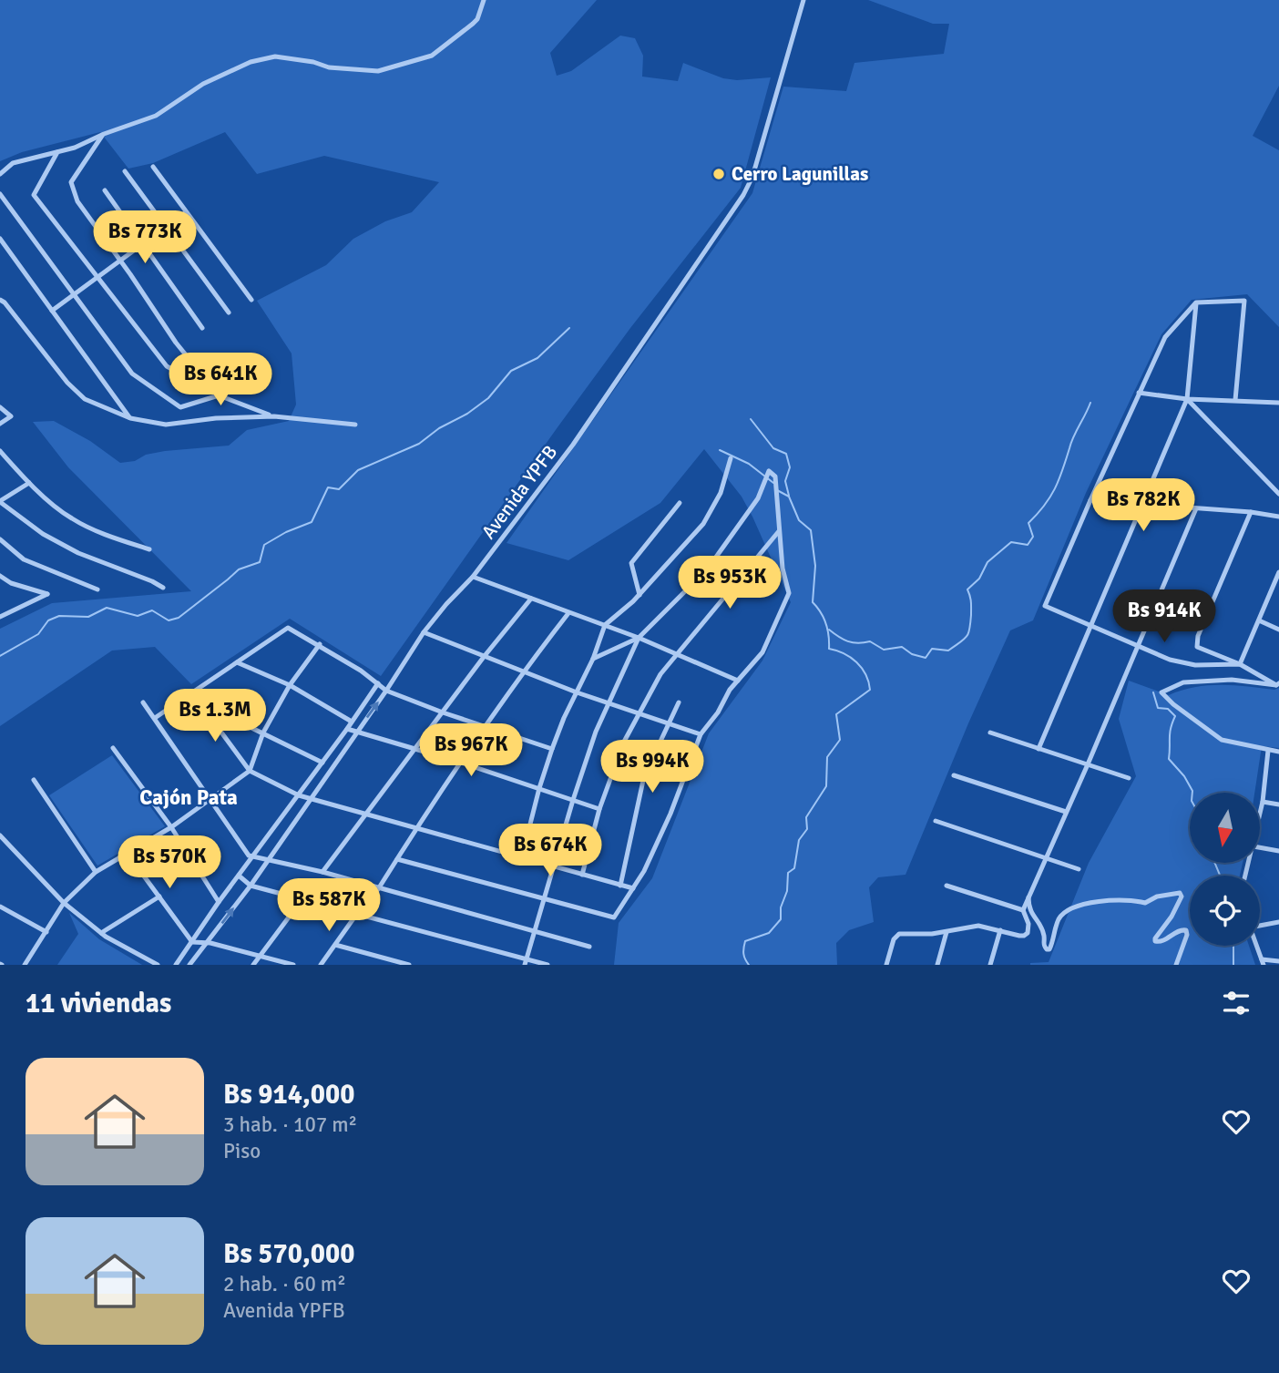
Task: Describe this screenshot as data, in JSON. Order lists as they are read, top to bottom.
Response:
{
  "streets": {
    "street": ["Avenida YPFB"]
  },
  "districts": ["Cajón Pata"],
  "places": ["Cerro Lagunillas"],
  "north": "bottom",
  "page": {
    "price": [
      "Bs 773K",
      "Bs 641K",
      "Bs 782K",
      "Bs 953K",
      "Bs 914K",
      "Bs 1.3M",
      "Bs 967K",
      "Bs 994K",
      "Bs 674K",
      "Bs 570K",
      "Bs 587K"
    ],
    "heading": "11 viviendas",
    "list": [
      {
        "name": "Bs 914,000",
        "note": "3 hab. · 107 m² · Piso"
      },
      {
        "name": "Bs 570,000",
        "note": "2 hab. · 60 m² · Avenida YPFB"
      }
    ]
  }
}
